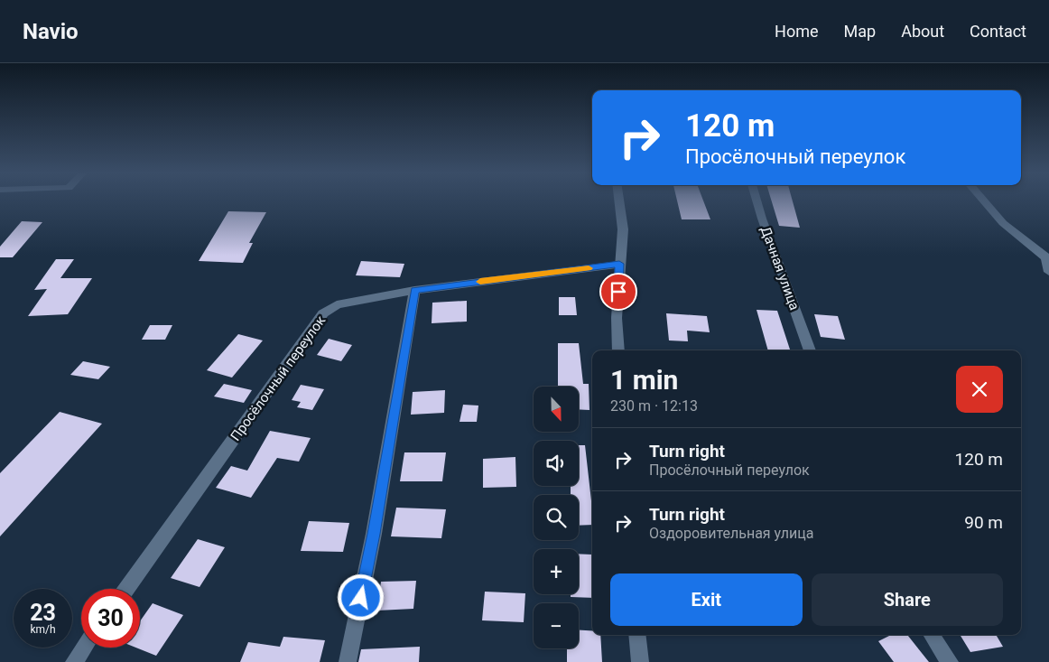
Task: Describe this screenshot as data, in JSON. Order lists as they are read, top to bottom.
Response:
{
  "streets": {
    "street": ["Дачная улица", "Просёлочный переулок"]
  },
  "north": "bottom",
  "page": {
    "header": "Navio",
    "nav": [
      "Home",
      "Map",
      "About",
      "Contact"
    ],
    "turn": ["120 m", "Просёлочный переулок"],
    "heading": ["1 min", "230 m · 12:13"],
    "map_buttons": ["+", "−"],
    "list": [
      {
        "name": "Turn right",
        "note": "Просёлочный переулок",
        "value": "120 m"
      },
      {
        "name": "Turn right",
        "note": "Оздоровительная улица",
        "value": "90 m"
      }
    ],
    "buttons": ["Exit", "Share"],
    "speed": "23 km/h",
    "limit": "30"
  }
}
